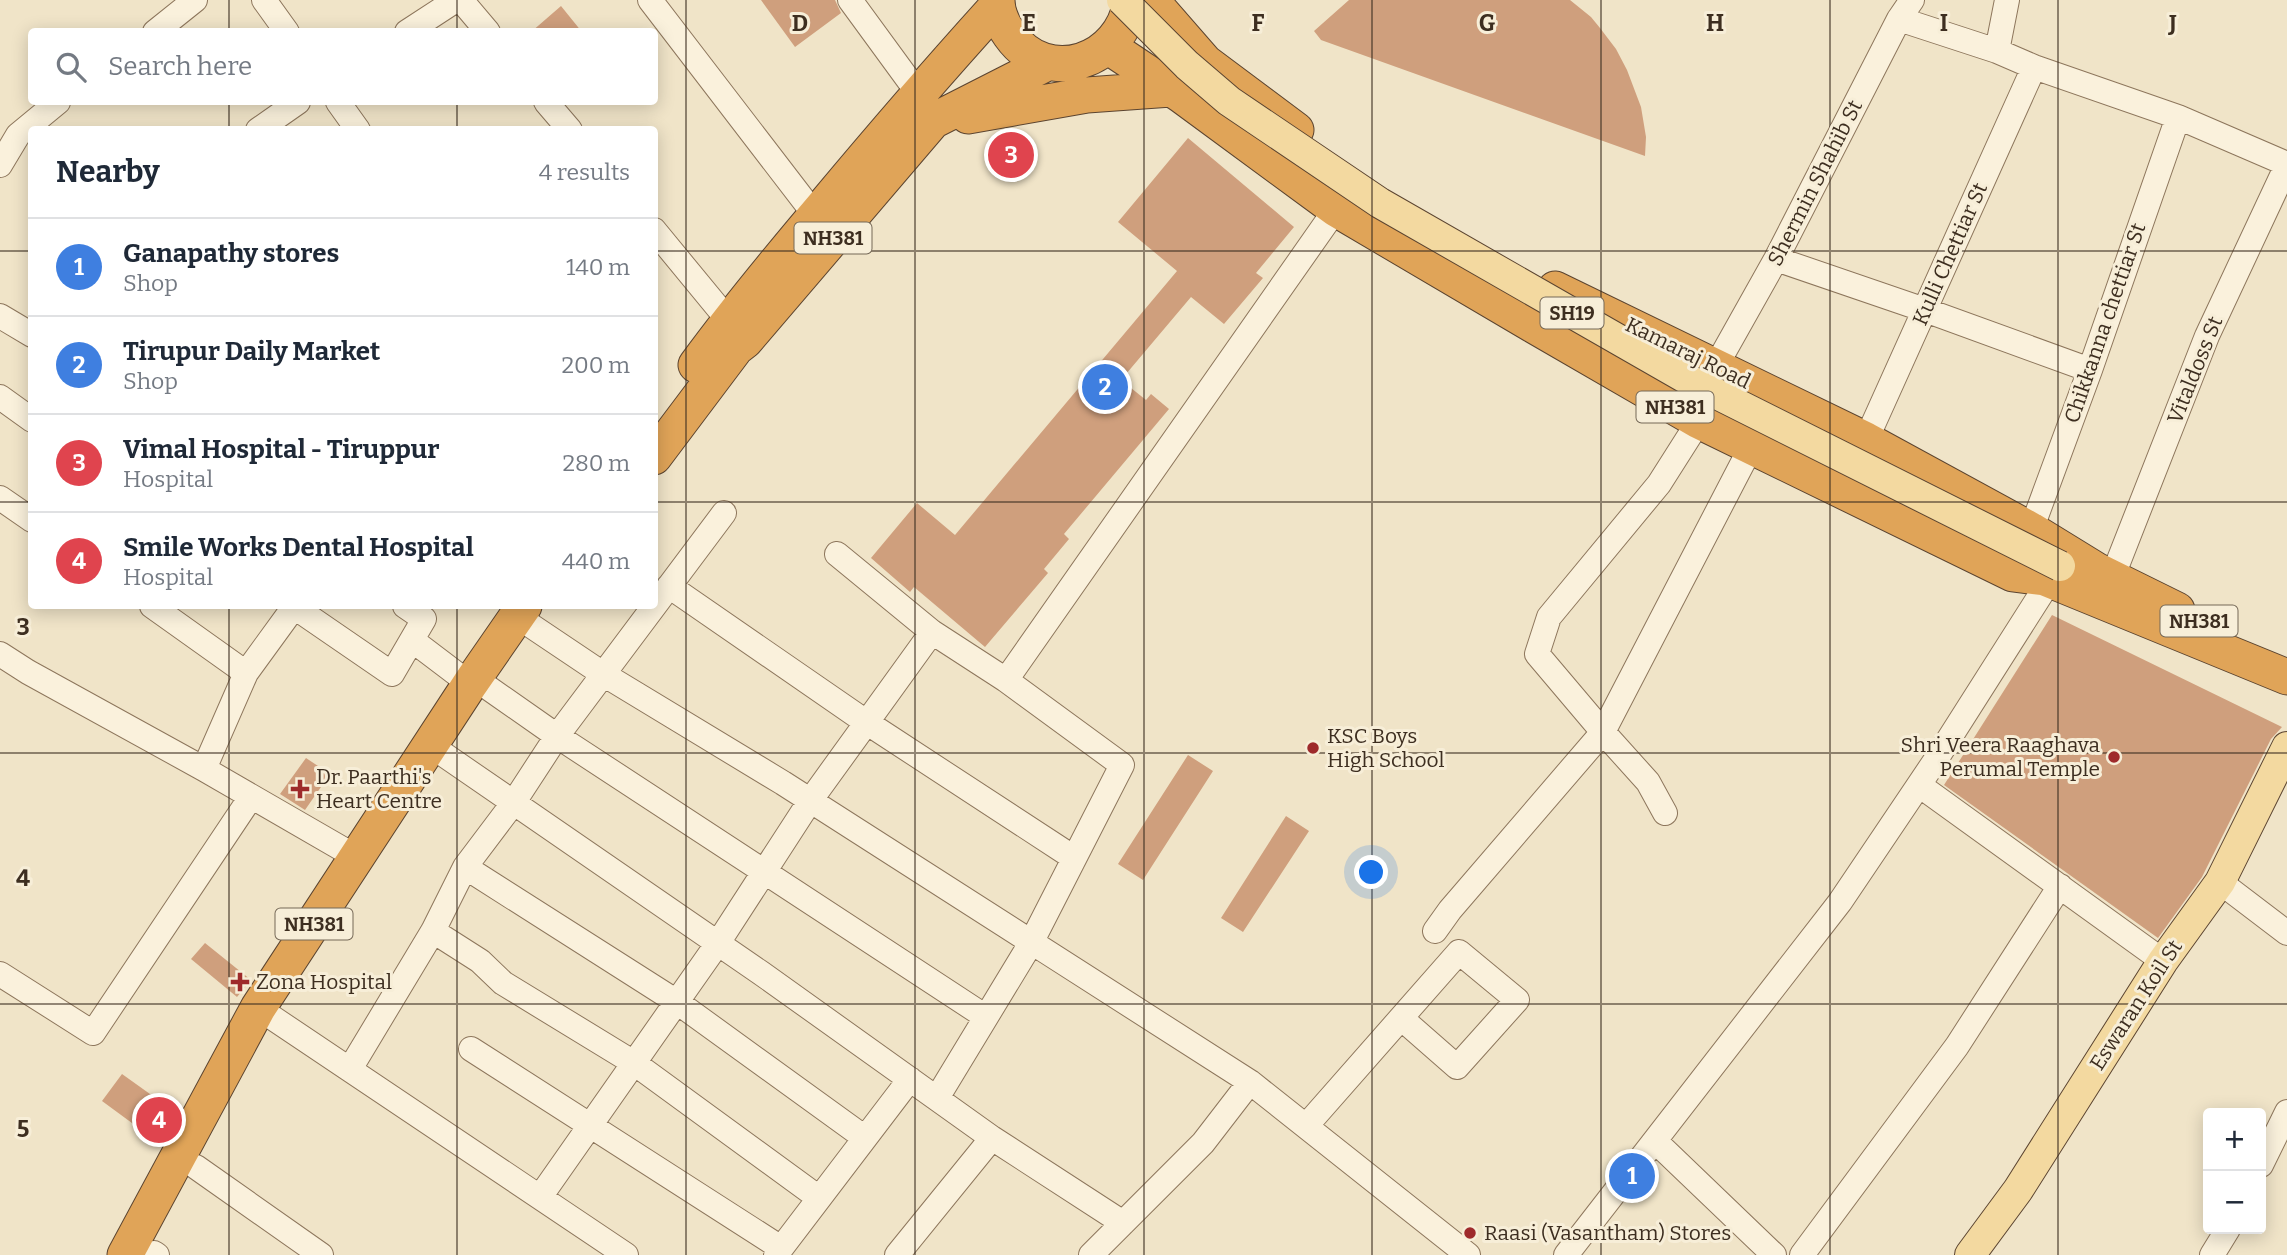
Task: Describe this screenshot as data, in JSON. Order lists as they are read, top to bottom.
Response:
{
  "streets": {
    "highway": ["NH381", "Kamaraj Road"],
    "main road": ["SH19", "Eswaran Koil St"],
    "street": [
      "Shermin Shahib St",
      "Kulli Chettiar St",
      "Chikkanna chettiar St",
      "Vitaldoss St"
    ]
  },
  "crossings": [
    ["Shermin Shahib St", "Kamaraj Road"],
    ["NH381", "SH19"],
    ["NH381", "Kamaraj Road"],
    ["NH381", "Vitaldoss St"],
    ["Kulli Chettiar St", "Kamaraj Road"],
    ["SH19", "Kamaraj Road"],
    ["SH19", "Vitaldoss St"],
    ["Chikkanna chettiar St", "Kamaraj Road"],
    ["Kamaraj Road", "Vitaldoss St"]
  ],
  "places": {
    "other": ["KSC Boys High School", "Shri Veera Raaghava Perumal Temple", "Raasi (Vasantham) Stores"],
    "health": ["Dr. Paarthi's Heart Centre", "Zona Hospital"]
  },
  "page": {
    "search": "Search here",
    "heading": ["Nearby", "4 results"],
    "pins": [
      "3",
      "2",
      "4",
      "1"
    ],
    "list": [
      {
        "mark": "1",
        "name": "Ganapathy stores",
        "note": "Shop",
        "value": "140 m"
      },
      {
        "mark": "2",
        "name": "Tirupur Daily Market",
        "note": "Shop",
        "value": "200 m"
      },
      {
        "mark": "3",
        "name": "Vimal Hospital - Tiruppur",
        "note": "Hospital",
        "value": "280 m"
      },
      {
        "mark": "4",
        "name": "Smile Works Dental Hospital",
        "note": "Hospital",
        "value": "440 m"
      }
    ],
    "map_buttons": ["+", "−"]
  },
  "grid": {
    "columns": [
      "D",
      "E",
      "F",
      "G",
      "H",
      "I",
      "J"
    ],
    "rows": ["3", "4", "5"]
  }
}
